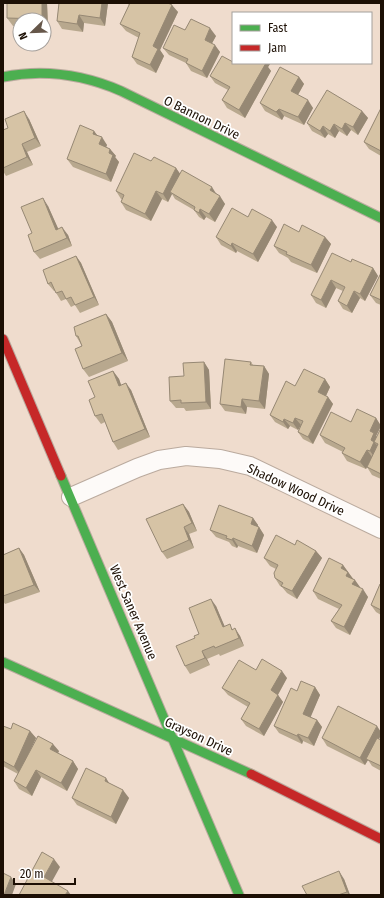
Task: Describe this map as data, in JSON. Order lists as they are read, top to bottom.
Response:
{
  "streets": {
    "street": [
      "O Bannon Drive",
      "Shadow Wood Drive",
      "West Saner Avenue",
      "Grayson Drive"
    ]
  },
  "crossings": [
    ["Shadow Wood Drive", "West Saner Avenue"],
    ["West Saner Avenue", "Grayson Drive"]
  ],
  "legend": ["Fast", "Jam"],
  "scale_bar": "20 m",
  "north": "bottom left"
}
